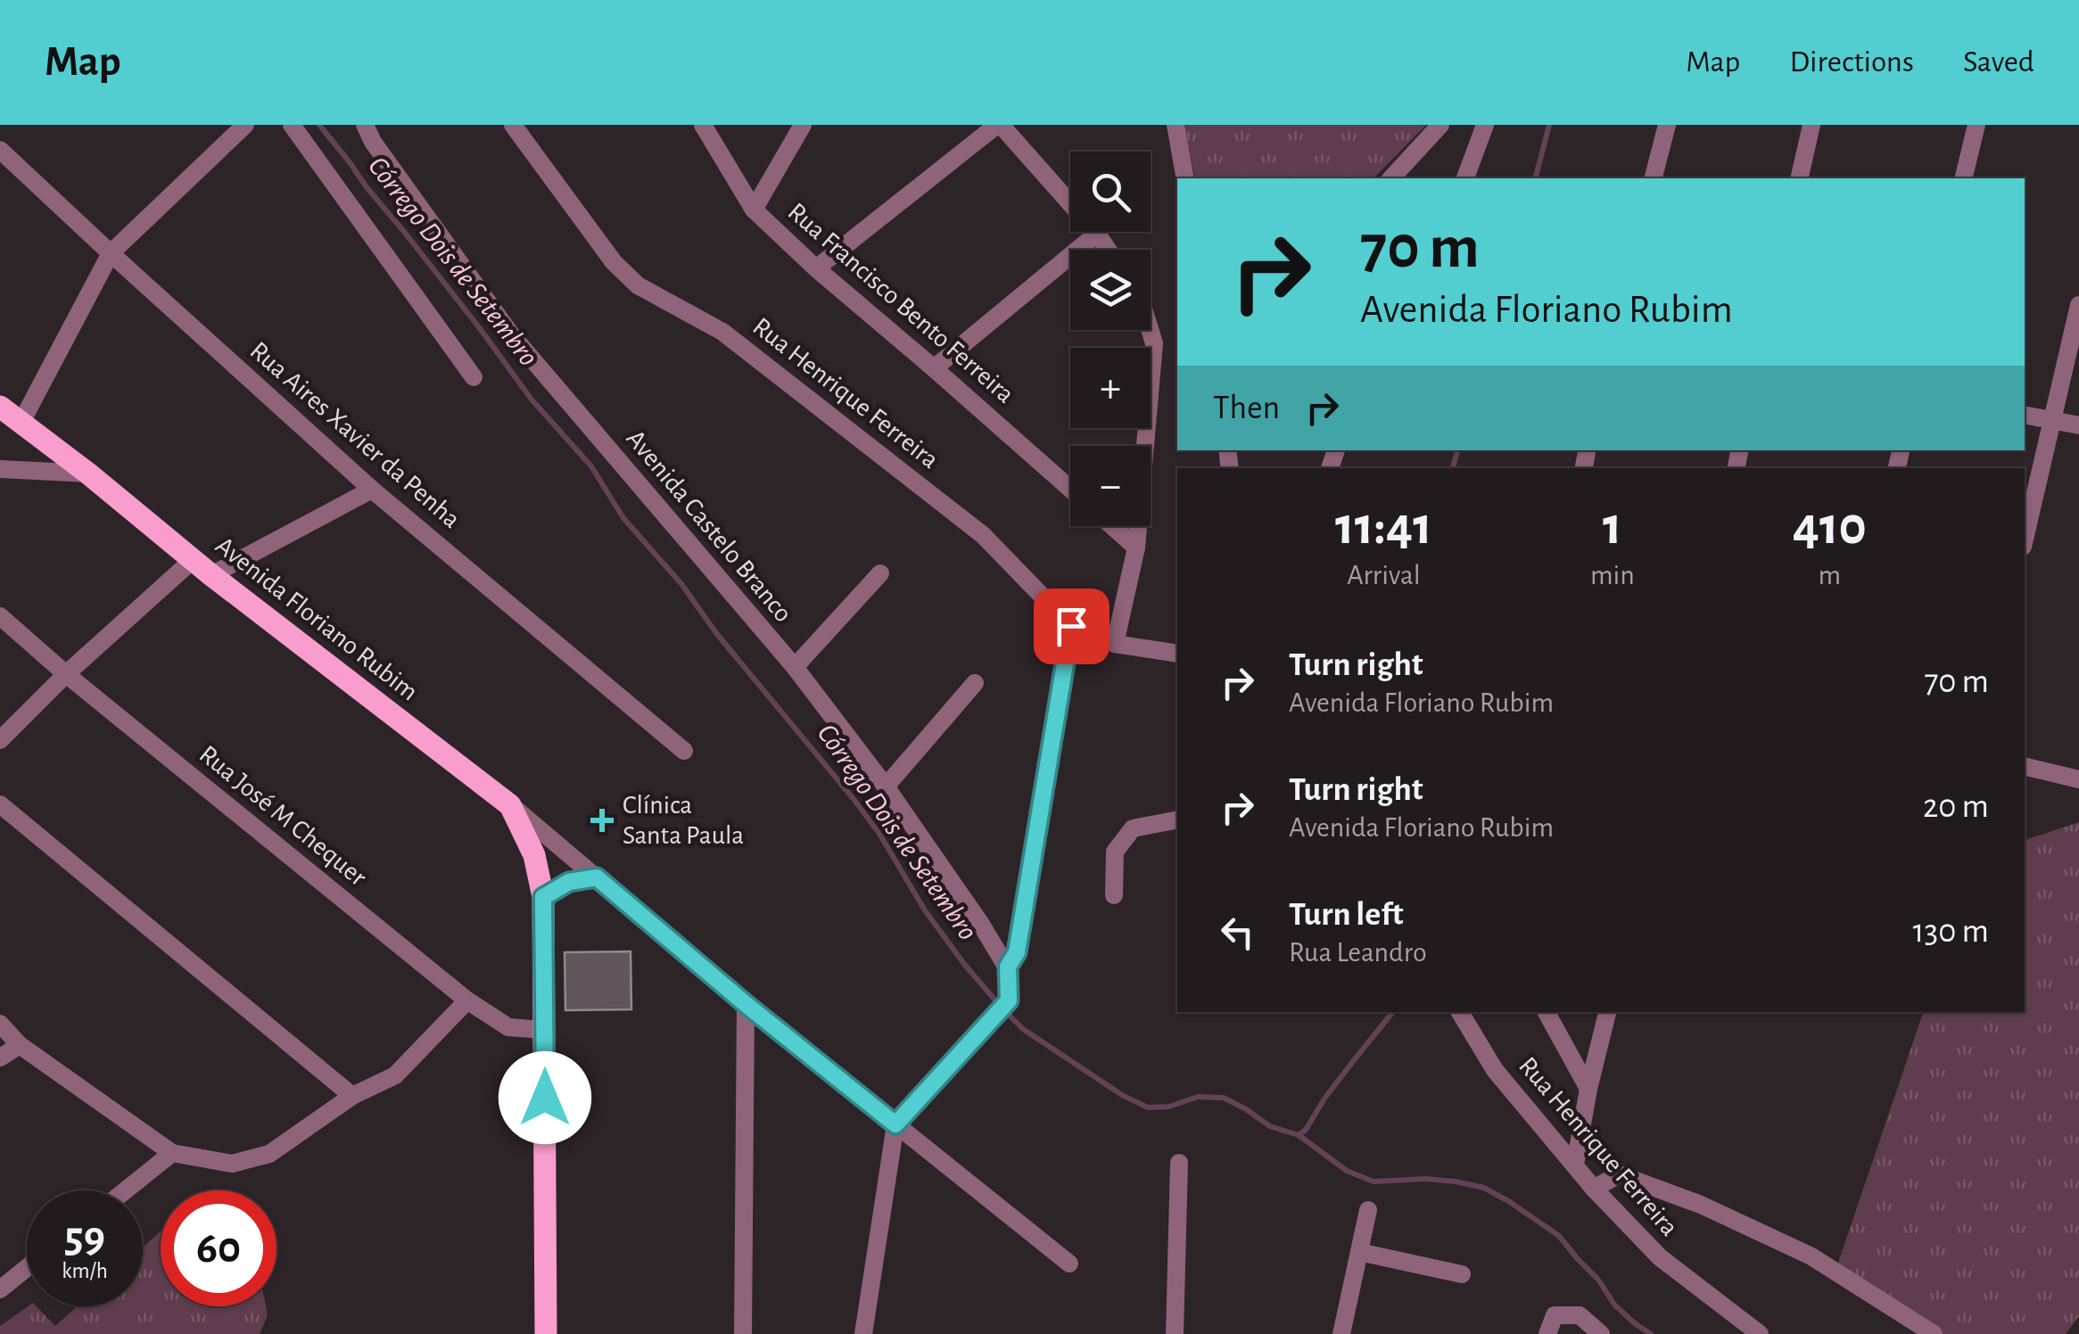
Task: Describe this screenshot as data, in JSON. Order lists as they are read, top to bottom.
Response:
{
  "streets": {
    "main road": ["Avenida Floriano Rubim"],
    "street": [
      "Rua Francisco Bento Ferreira",
      "Rua Henrique Ferreira",
      "Rua Aires Xavier da Penha",
      "Avenida Castelo Branco",
      "Rua José M Chequer"
    ]
  },
  "water": ["Córrego Dois de Setembro"],
  "places": {
    "health": ["Clínica Santa Paula"]
  },
  "page": {
    "header": "Map",
    "nav": ["Map", "Directions", "Saved"],
    "map_buttons": ["+", "−"],
    "turn": ["70 m", "Avenida Floriano Rubim"],
    "then": "Then",
    "eta": [
      "11:41",
      "Arrival",
      "1",
      "min",
      "410",
      "m"
    ],
    "list": [
      {
        "name": "Turn right",
        "note": "Avenida Floriano Rubim",
        "value": "70 m"
      },
      {
        "name": "Turn right",
        "note": "Avenida Floriano Rubim",
        "value": "20 m"
      },
      {
        "name": "Turn left",
        "note": "Rua Leandro",
        "value": "130 m"
      }
    ],
    "speed": "59 km/h",
    "limit": "60"
  }
}
